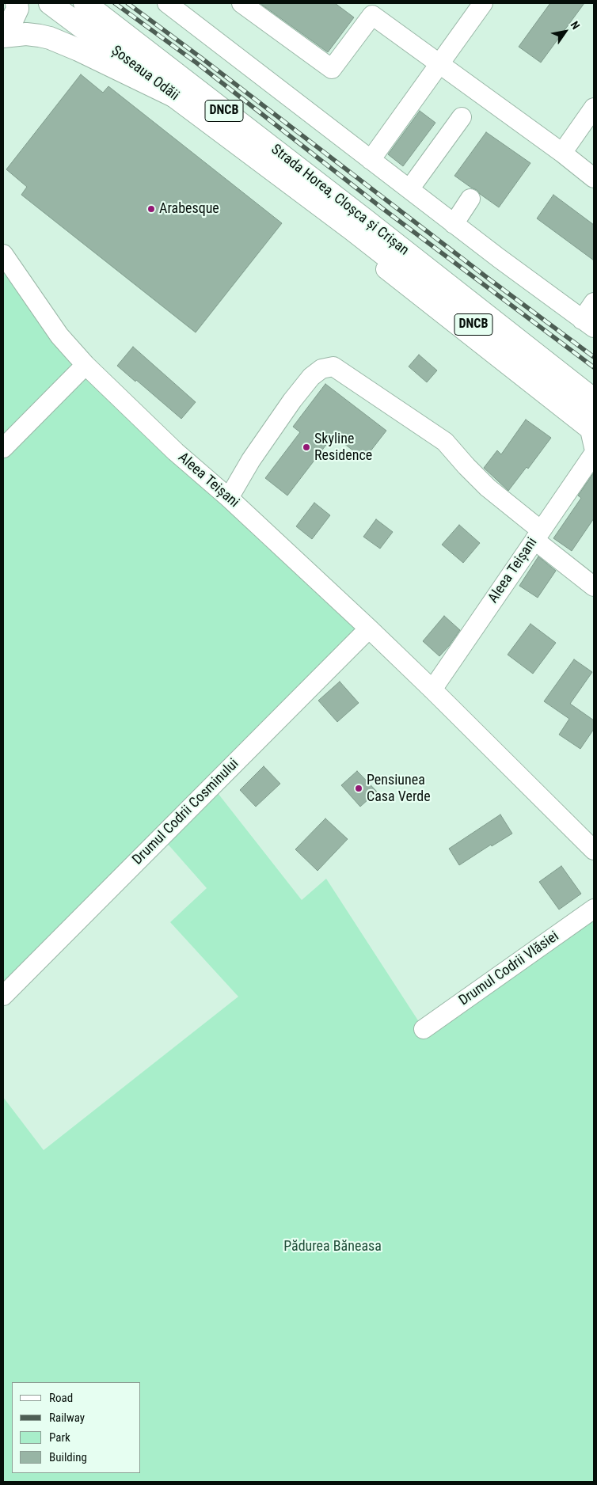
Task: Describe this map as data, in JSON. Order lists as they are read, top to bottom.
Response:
{
  "streets": {
    "main road": ["Șoseaua Odăii", "DNCB", "Strada Horea, Cloșca și Crișan"],
    "street": ["Aleea Teișani", "Drumul Codrii Cosminului", "Drumul Codrii Vlăsiei"]
  },
  "crossings": [
    ["Șoseaua Odăii", "Strada Horea, Cloșca și Crișan"],
    ["Aleea Teișani", "Drumul Codrii Cosminului"]
  ],
  "parks": ["Pădurea Băneasa"],
  "places": ["Arabesque", "Skyline Residence", "Pensiunea Casa Verde"],
  "legend": [
    "Road",
    "Railway",
    "Park",
    "Building"
  ],
  "north": "top right"
}
